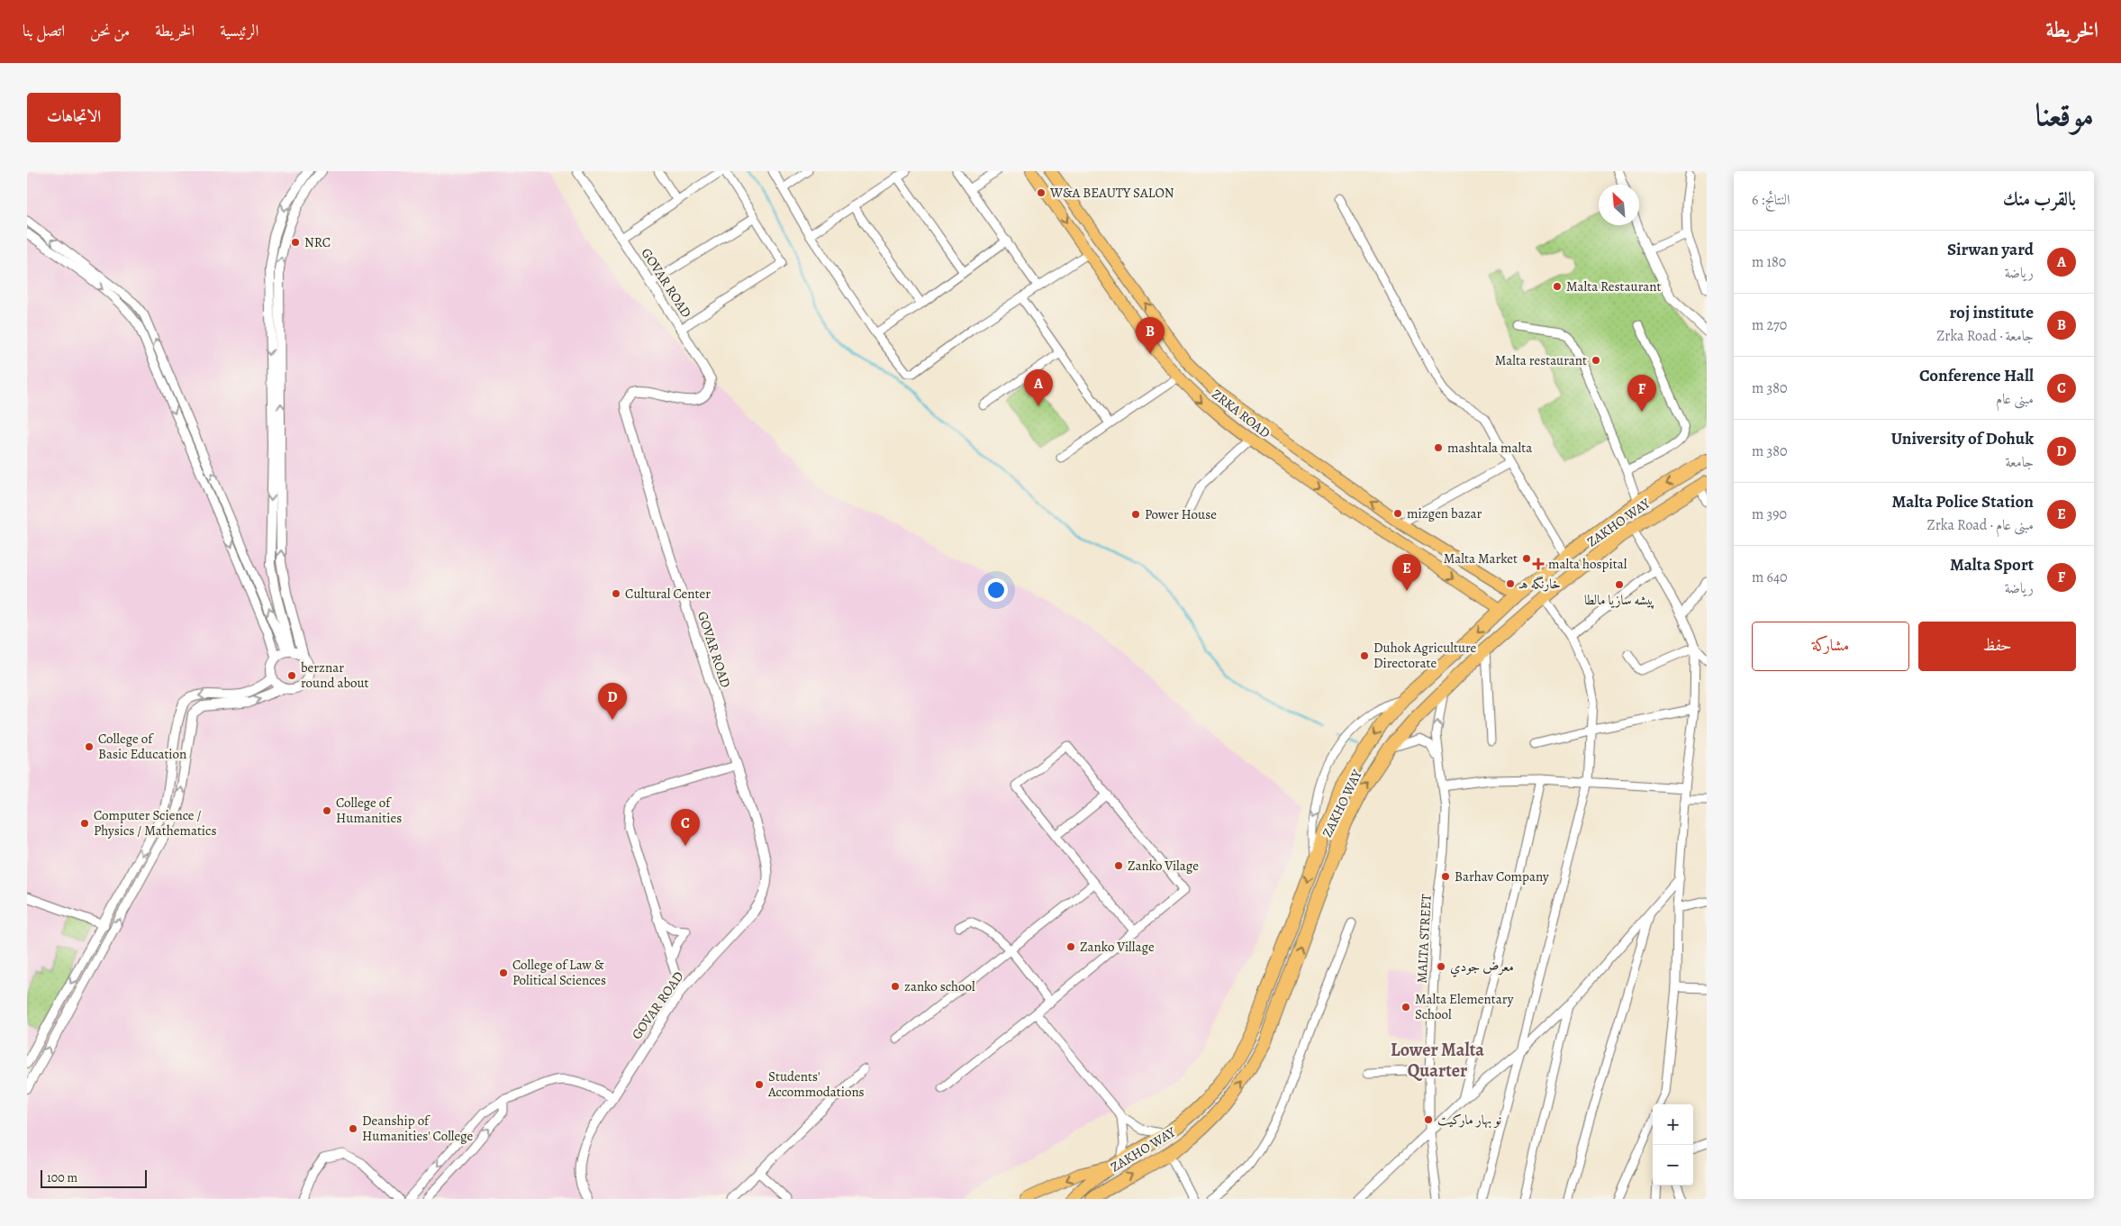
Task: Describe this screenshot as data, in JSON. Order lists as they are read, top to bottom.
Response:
{
  "streets": {
    "highway": ["ZAKHO WAY"],
    "main road": ["ZRKA ROAD"],
    "street": ["GOVAR ROAD", "MALTA STREET"]
  },
  "crossings": [
    ["ZRKA ROAD", "ZAKHO WAY"],
    ["ZAKHO WAY", "MALTA STREET"]
  ],
  "districts": ["Lower Malta Quarter"],
  "places": {
    "other": [
      "W&A BEAUTY SALON",
      "NRC",
      "Malta Restaurant",
      "Malta restaurant",
      "mashtala malta",
      "mizgen bazar",
      "Power House",
      "Malta Market",
      "خارنگه هـ",
      "پيشه سازيا مالطا",
      "Cultural Center",
      "Duhok Agriculture Directorate",
      "berznar round about",
      "College of Basic Education",
      "College of Humanities",
      "Computer Science / Physics / Mathematics",
      "Zanko Vilage",
      "Barhav Company",
      "Zanko Village",
      "معرض جودي",
      "College of Law & Political Sciences",
      "zanko school",
      "Malta Elementary School",
      "Students' Accommodations",
      "نو بهار ماركيت",
      "Deanship of Humanities' College"
    ],
    "health": ["malta hospital"]
  },
  "scale_bar": "100 m",
  "north": "top left",
  "page": {
    "header": "الخريطة",
    "nav": [
      "الرئيسية",
      "الخريطة",
      "من نحن",
      "اتصل بنا"
    ],
    "title": "موقعنا",
    "buttons": [
      "الاتجاهات",
      ["حفظ", "مشاركة"]
    ],
    "heading": ["بالقرب منك", "النتائج: 6"],
    "list": [
      {
        "mark": "A",
        "name": "Sirwan yard",
        "note": "رياضة",
        "value": "180 m"
      },
      {
        "mark": "B",
        "name": "roj institute",
        "note": "جامعة · Zrka Road",
        "value": "270 m"
      },
      {
        "mark": "C",
        "name": "Conference Hall",
        "note": "مبنى عام",
        "value": "380 m"
      },
      {
        "mark": "D",
        "name": "University of Dohuk",
        "note": "جامعة",
        "value": "380 m"
      },
      {
        "mark": "E",
        "name": "Malta Police Station",
        "note": "مبنى عام · Zrka Road",
        "value": "390 m"
      },
      {
        "mark": "F",
        "name": "Malta Sport",
        "note": "رياضة",
        "value": "640 m"
      }
    ],
    "pins": [
      "B",
      "A",
      "F",
      "E",
      "D",
      "C"
    ],
    "map_buttons": ["+", "−"],
    "scale": "100 m"
  }
}
